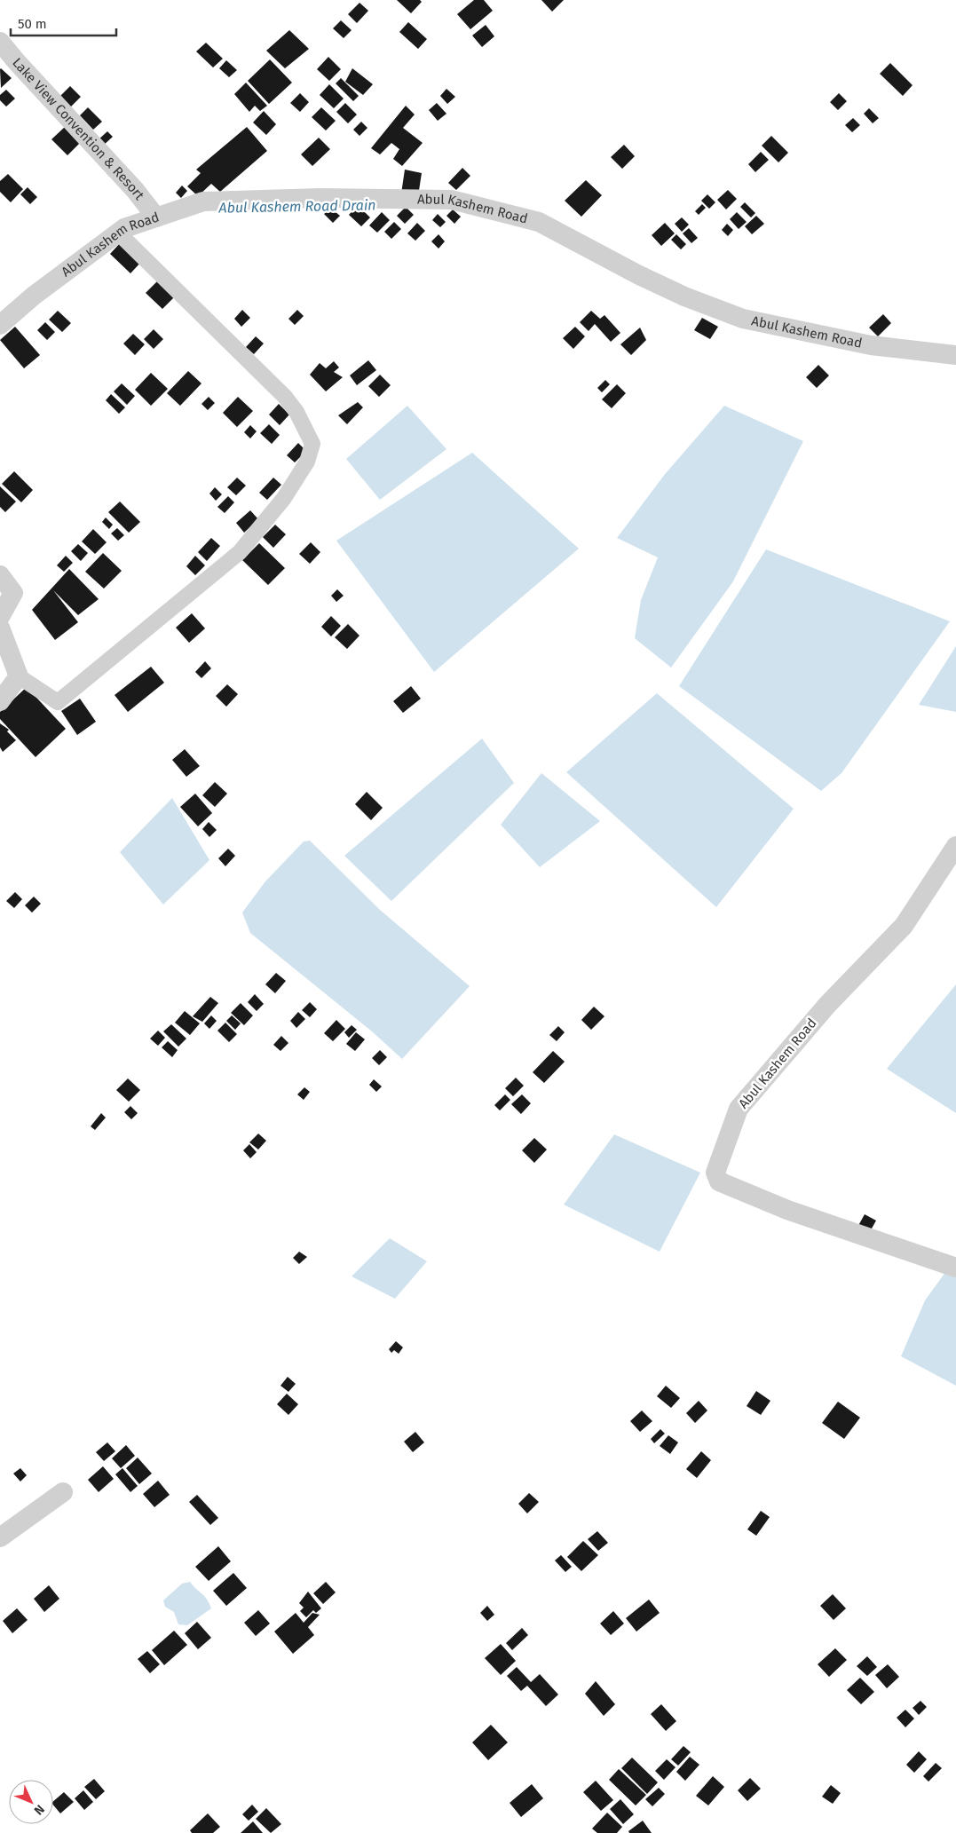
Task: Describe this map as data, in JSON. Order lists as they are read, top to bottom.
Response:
{
  "streets": {
    "street": ["Lake View Convention & Resort", "Abul Kashem Road"]
  },
  "crossings": [
    ["Lake View Convention & Resort", "Abul Kashem Road"]
  ],
  "water": ["Abul Kashem Road Drain"],
  "scale_bar": "50 m",
  "north": "bottom right"
}
